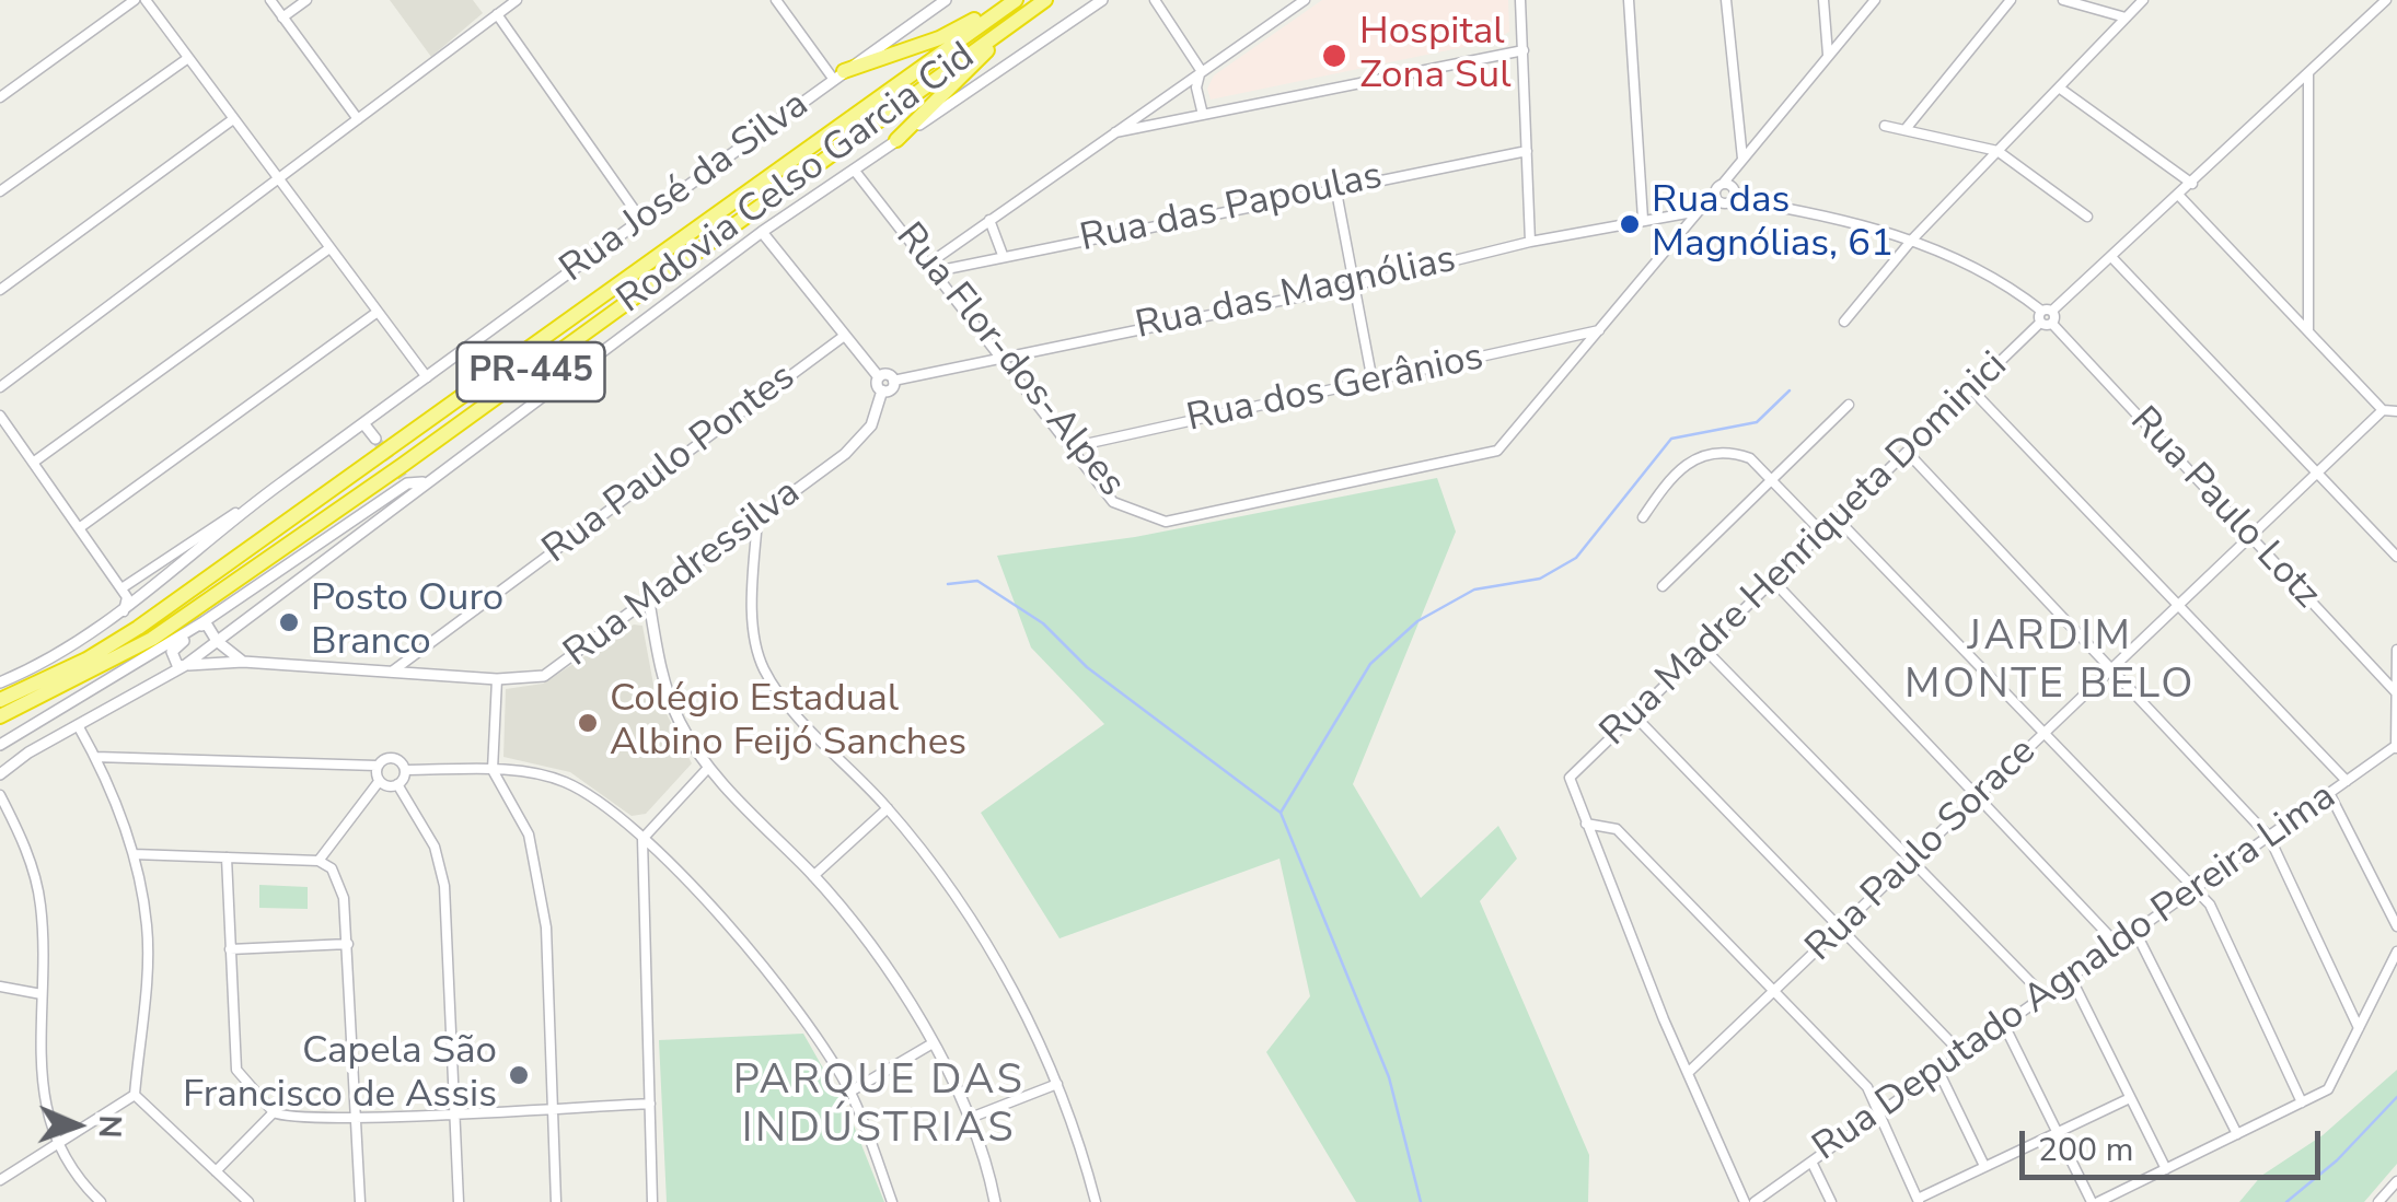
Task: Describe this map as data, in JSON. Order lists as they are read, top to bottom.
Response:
{
  "streets": {
    "highway": ["Rodovia Celso Garcia Cid", "PR-445"],
    "street": [
      "Rua José da Silva",
      "Rua das Papoulas",
      "Rua das Magnólias",
      "Rua Flor-dos-Alpes",
      "Rua dos Gerânios",
      "Rua Paulo Pontes",
      "Rua Paulo Lotz",
      "Rua Madre Henriqueta Dominici",
      "Rua Madressilva",
      "Rua Paulo Sorace",
      "Rua Deputado Agnaldo Pereira Lima"
    ]
  },
  "crossings": [
    ["Rua das Papoulas", "Rua Flor-dos-Alpes"],
    ["Rua das Magnólias", "Rua Flor-dos-Alpes"],
    ["Rua Flor-dos-Alpes", "Rua dos Gerânios"],
    ["Rua Paulo Pontes", "Rua Madressilva"],
    ["Rua Paulo Lotz", "Rua Paulo Sorace"]
  ],
  "districts": ["JARDIM MONTE BELO", "PARQUE DAS INDÚSTRIAS"],
  "places": [
    "Hospital Zona Sul",
    "Rua das Magnólias, 61",
    "Posto Ouro Branco",
    "Colégio Estadual Albino Feijó Sanches",
    "Capela São Francisco de Assis"
  ],
  "scale_bar": "200 m",
  "north": "right"
}
